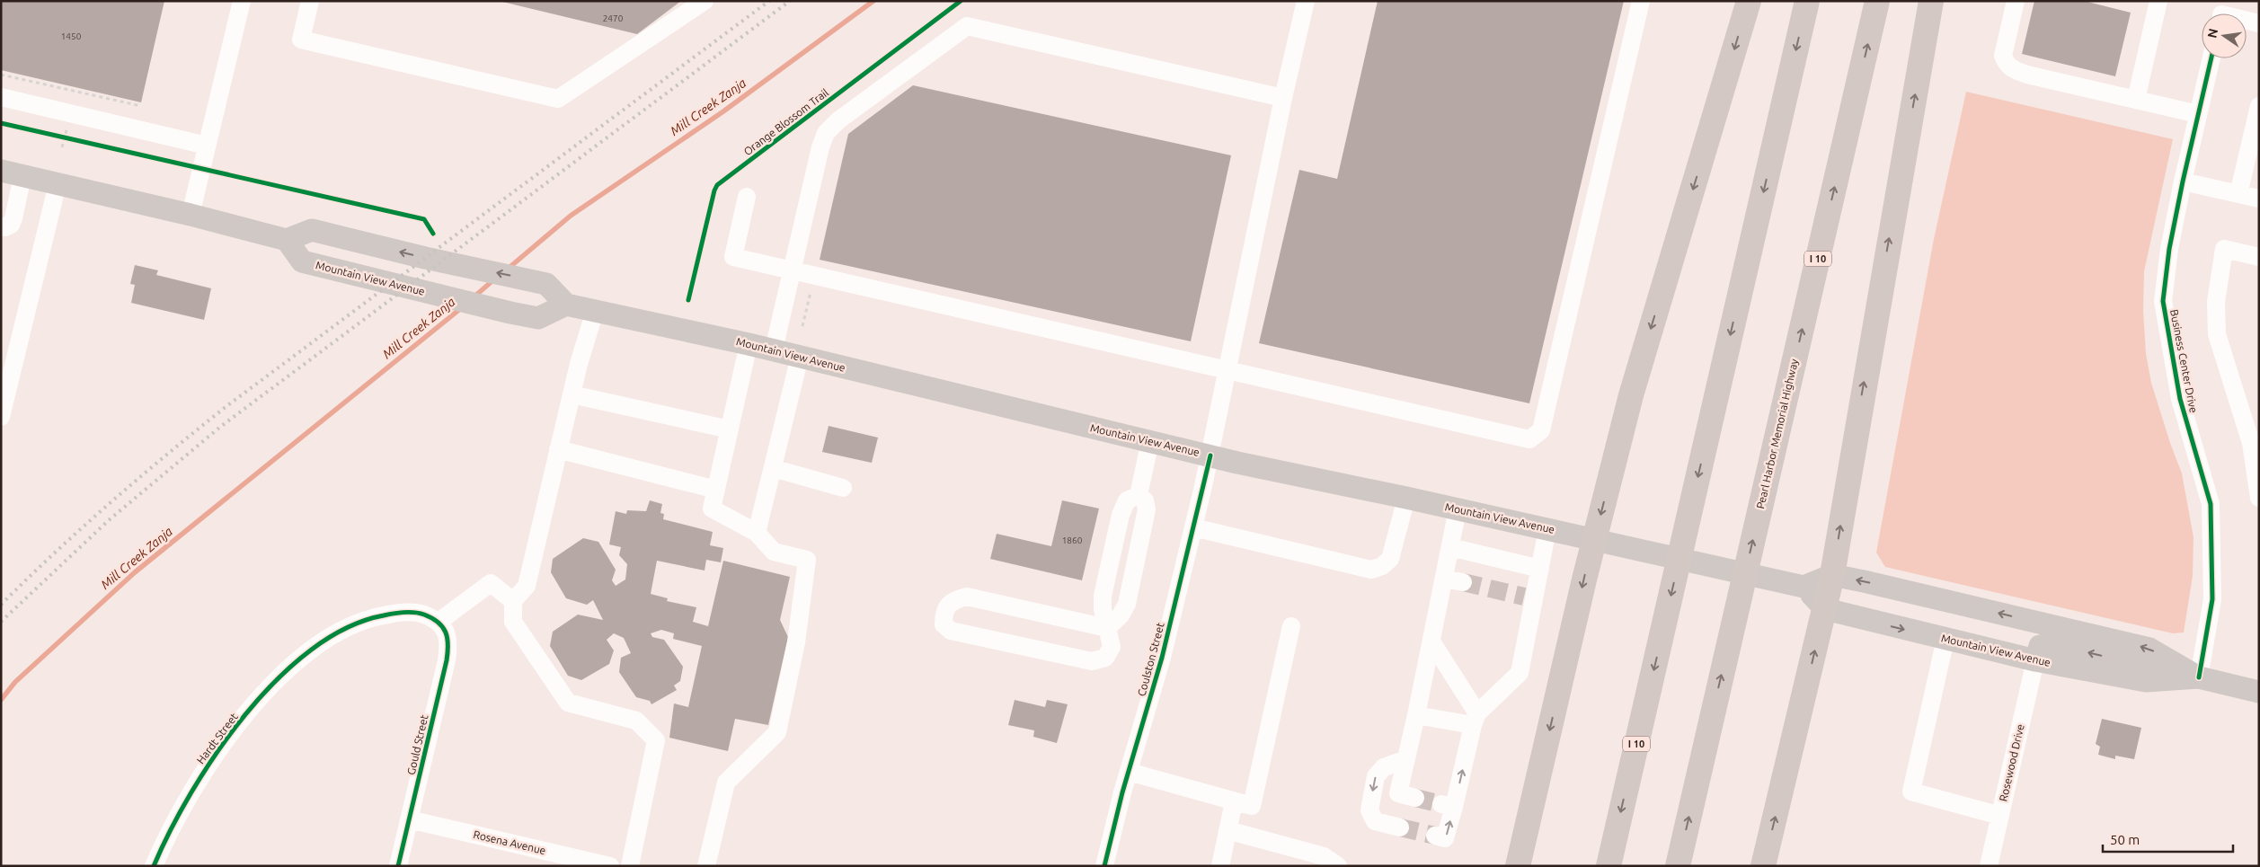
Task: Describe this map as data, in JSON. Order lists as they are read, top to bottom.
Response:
{
  "streets": {
    "highway": ["I 10", "Pearl Harbor Memorial Highway"],
    "main road": ["Mountain View Avenue"],
    "street": [
      "Business Center Drive",
      "Coulston Street",
      "Hardt Street",
      "Gould Street",
      "Rosewood Drive",
      "Rosena Avenue"
    ],
    "cycle path": ["Orange Blossom Trail"]
  },
  "crossings": [
    ["Mountain View Avenue", "Business Center Drive"],
    ["Mountain View Avenue", "Coulston Street"],
    ["Mountain View Avenue", "Rosewood Drive"],
    ["Hardt Street", "Gould Street"],
    ["Gould Street", "Rosena Avenue"]
  ],
  "water": ["Mill Creek Zanja"],
  "house_numbers": ["2470", "1450", "1860"],
  "scale_bar": "50 m",
  "north": "left"
}
